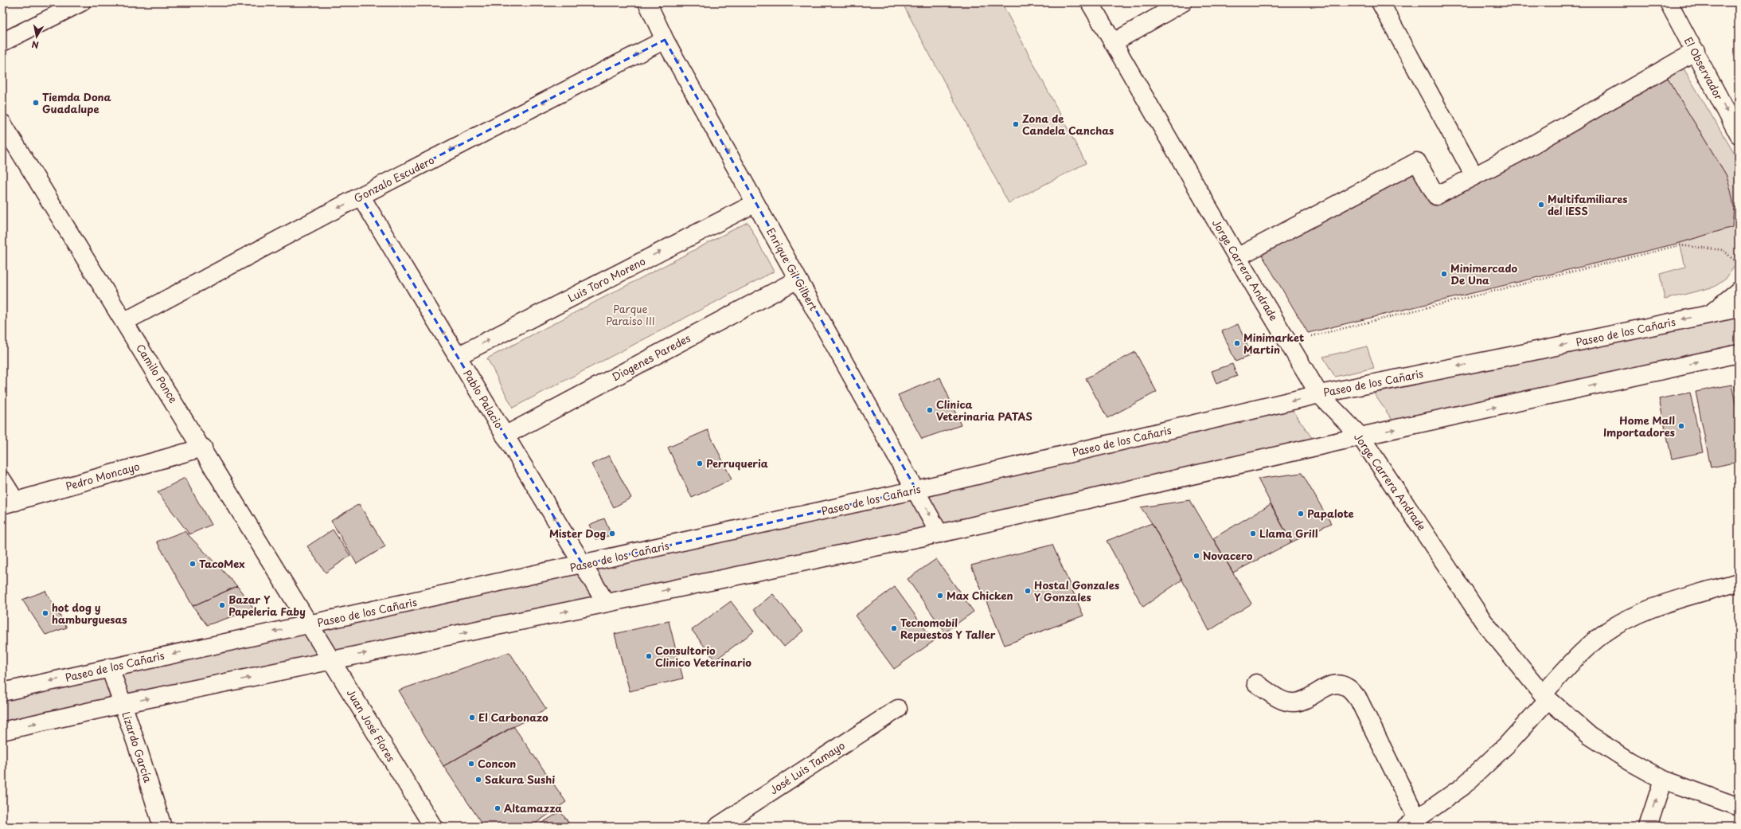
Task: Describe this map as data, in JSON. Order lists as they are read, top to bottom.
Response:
{
  "streets": {
    "street": [
      "El Observador",
      "Gonzalo Escudero",
      "Enrique Gil Gilbert",
      "Jorge Carrera Andrade",
      "Luis Toro Moreno",
      "Paseo de los Cañaris",
      "Diogenes Paredes",
      "Camilo Ponce",
      "Pablo Palacio",
      "Pedro Moncayo",
      "Juan José Flores",
      "Lizardo García",
      "José Luis Tamayo"
    ]
  },
  "crossings": [
    ["Gonzalo Escudero", "Enrique Gil Gilbert"],
    ["Gonzalo Escudero", "Camilo Ponce"],
    ["Gonzalo Escudero", "Pablo Palacio"],
    ["Enrique Gil Gilbert", "Luis Toro Moreno"],
    ["Enrique Gil Gilbert", "Paseo de los Cañaris"],
    ["Enrique Gil Gilbert", "Diogenes Paredes"],
    ["Jorge Carrera Andrade", "Paseo de los Cañaris"],
    ["Luis Toro Moreno", "Pablo Palacio"],
    ["Paseo de los Cañaris", "Camilo Ponce"],
    ["Paseo de los Cañaris", "Pablo Palacio"],
    ["Paseo de los Cañaris", "Juan José Flores"],
    ["Paseo de los Cañaris", "Lizardo García"],
    ["Diogenes Paredes", "Pablo Palacio"],
    ["Camilo Ponce", "Pedro Moncayo"],
    ["Camilo Ponce", "Juan José Flores"]
  ],
  "one_way": [
    "El Observador",
    "Gonzalo Escudero",
    "Enrique Gil Gilbert",
    "Luis Toro Moreno",
    "Pablo Palacio"
  ],
  "parks": ["Parque Paraiso III"],
  "places": [
    "Tiemda Dona Guadalupe",
    "Zona de Candela Canchas",
    "Multifamiliares del IESS",
    "Minimercado De Una",
    "Minimarket Martin",
    "Clinica Veterinaria PATAS",
    "Home Mall Importadores",
    "Perruqueria",
    "Papalote",
    "Mister Dog",
    "Llama Grill",
    "Novacero",
    "TacoMex",
    "Hostal Gonzales Y Gonzales",
    "Max Chicken",
    "Bazar Y Papeleria Faby",
    "hot dog y hamburguesas",
    "Tecnomobil Repuestos Y Taller",
    "Consultorio Clinico Veterinario",
    "El Carbonazo",
    "Concon",
    "Sakura Sushi",
    "Altamazza"
  ],
  "north": "bottom"
}
